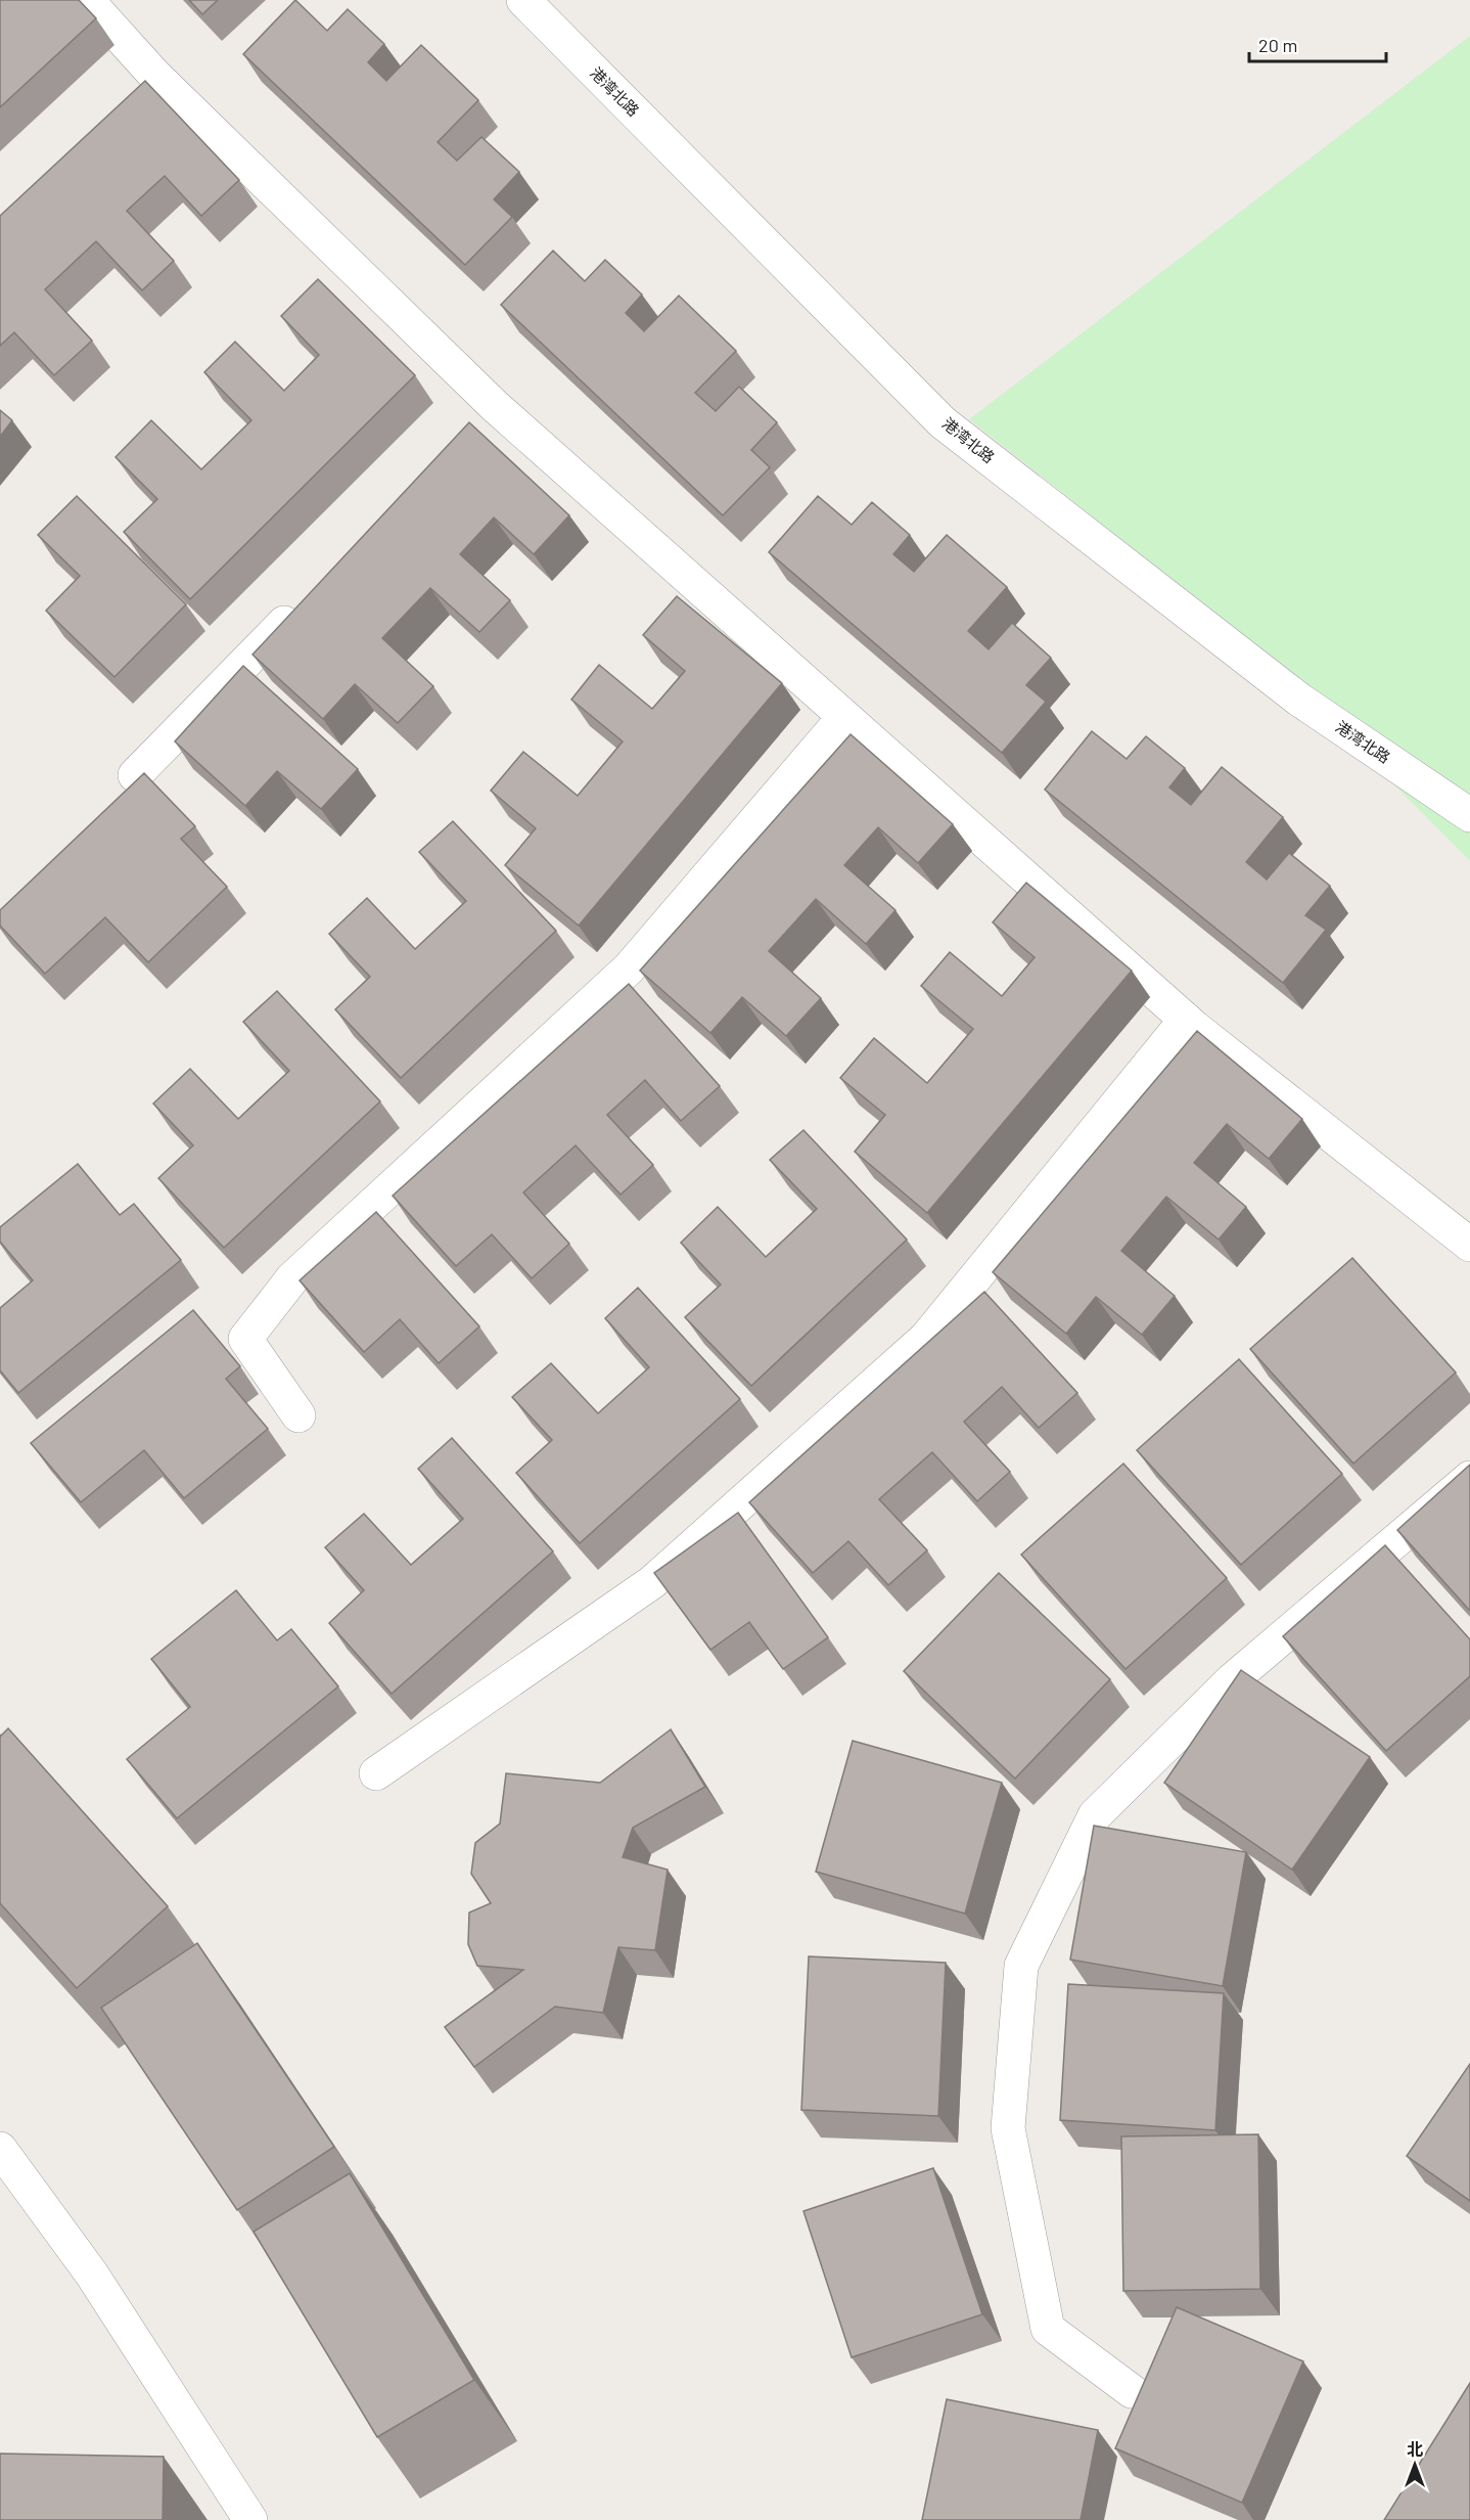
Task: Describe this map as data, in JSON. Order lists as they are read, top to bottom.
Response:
{
  "streets": {
    "street": ["港湾北路"]
  },
  "scale_bar": "20 m",
  "north": "top"
}
